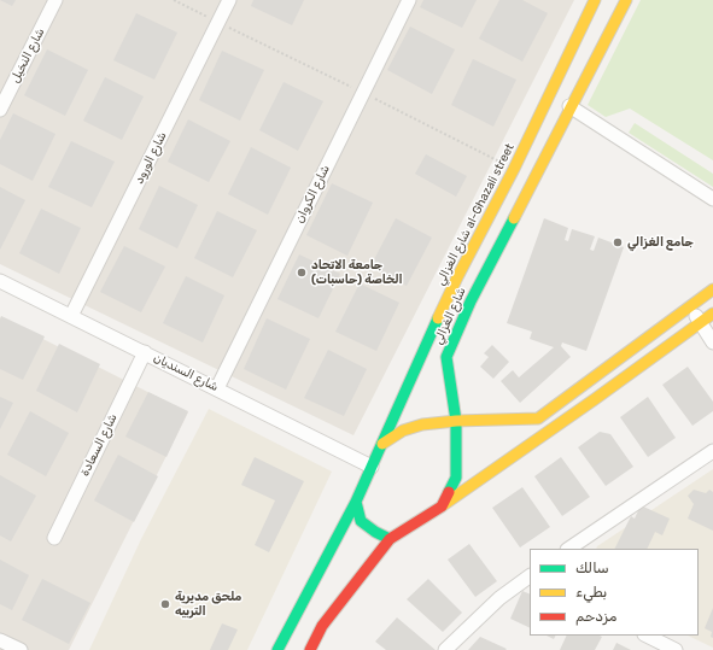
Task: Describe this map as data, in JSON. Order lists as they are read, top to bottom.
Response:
{
  "streets": {
    "main road": ["شارع الغزالي al-Ghazali street", "شارع الغزالي"],
    "street": [
      "شارع النخيل",
      "شارع الورود",
      "شارع الكروان",
      "شارع السنديان",
      "شارع السعادة"
    ]
  },
  "crossings": [
    ["شارع الورود", "شارع السنديان"],
    ["شارع الكروان", "شارع السنديان"],
    ["شارع السنديان", "شارع السعادة"]
  ],
  "places": ["جامع الغزالي", "جامعة الاتحاد الخاصة (حاسبات)", "ملحق مديرية التربيه"],
  "legend": ["سالك", "بطيء", "مزدحم"]
}
